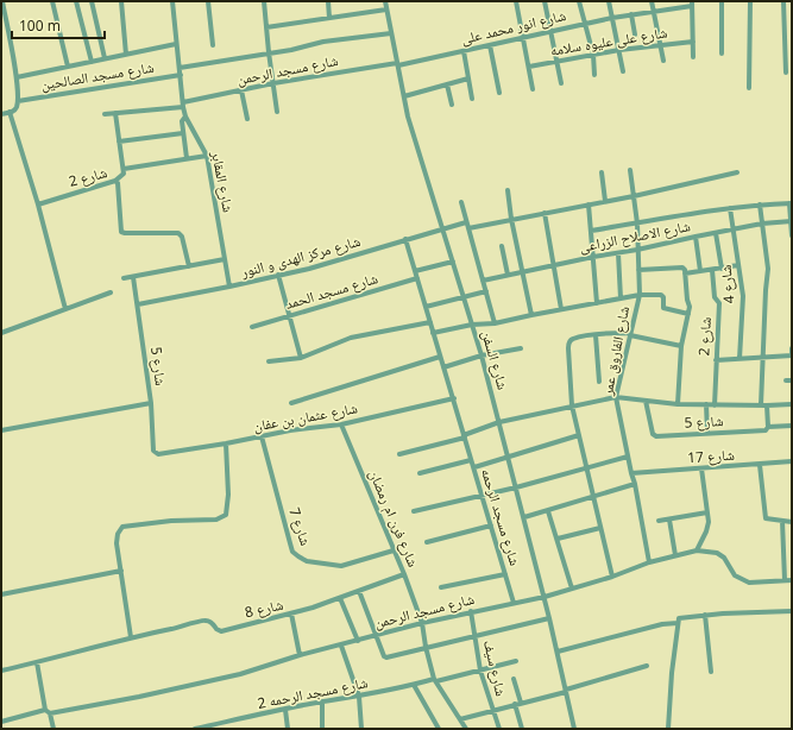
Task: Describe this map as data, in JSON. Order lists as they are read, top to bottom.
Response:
{
  "streets": {
    "street": [
      "شارع انور محمد على",
      "شارع على عليوه سلامه",
      "شارع مسجد الرحمن",
      "شارع مسجد الصالحين",
      "شارع 2",
      "شارع المقابر",
      "شارع الاصلاح الزراعى",
      "شارع مركز الهدى و النور",
      "شارع 4",
      "شارع مسجد الحمد",
      "شارع الفاروق عمر",
      "شارع السفن",
      "شارع 5",
      "شارع عثمان بن عفان",
      "شارع 17",
      "شارع مسجد الرحمه",
      "شارع فرن ام رمضان",
      "شارع 7",
      "شارع 8",
      "شارع سيف",
      "شارع مسجد الرحمه 2"
    ]
  },
  "crossings": [
    ["شارع انور محمد على", "شارع مسجد الرحمن"],
    ["شارع انور محمد على", "شارع السفن"],
    ["شارع مسجد الرحمن", "شارع المقابر"],
    ["شارع مسجد الرحمن", "شارع الفاروق عمر"],
    ["شارع مسجد الرحمن", "شارع السفن"],
    ["شارع مسجد الرحمن", "شارع مسجد الرحمه"],
    ["شارع مسجد الرحمن", "شارع فرن ام رمضان"],
    ["شارع مسجد الرحمن", "شارع سيف"],
    ["شارع مسجد الصالحين", "شارع المقابر"],
    ["شارع المقابر", "شارع مركز الهدى و النور"],
    ["شارع الاصلاح الزراعى", "شارع 4"],
    ["شارع الاصلاح الزراعى", "شارع الفاروق عمر"],
    ["شارع مركز الهدى و النور", "شارع السفن"],
    ["شارع مركز الهدى و النور", "شارع 5"],
    ["شارع مركز الهدى و النور", "شارع مسجد الرحمه"],
    ["شارع مسجد الحمد", "شارع مسجد الرحمه"],
    ["شارع الفاروق عمر", "شارع 17"],
    ["شارع 5", "شارع عثمان بن عفان"],
    ["شارع عثمان بن عفان", "شارع مسجد الرحمه"],
    ["شارع عثمان بن عفان", "شارع فرن ام رمضان"],
    ["شارع عثمان بن عفان", "شارع 7"],
    ["شارع فرن ام رمضان", "شارع 7"],
    ["شارع فرن ام رمضان", "شارع 8"],
    ["شارع فرن ام رمضان", "شارع مسجد الرحمه 2"],
    ["شارع سيف", "شارع مسجد الرحمه 2"]
  ],
  "scale_bar": "100 m"
}
